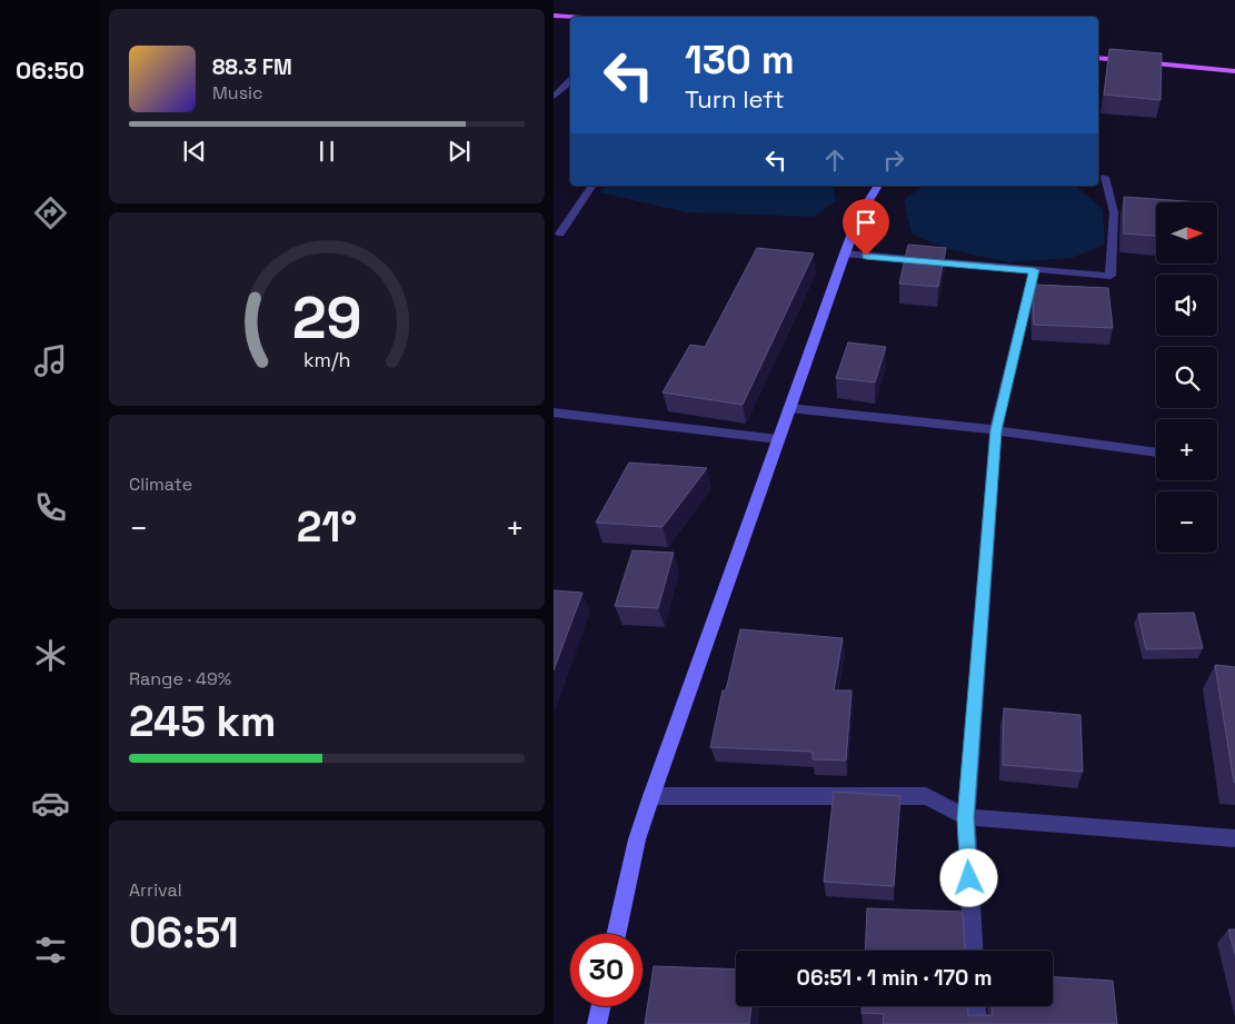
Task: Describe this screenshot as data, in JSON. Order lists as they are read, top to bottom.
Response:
{
  "north": "right",
  "page": {
    "tabs": "06:50",
    "turn": ["130 m", "Turn left"],
    "song": ["88.3 FM", "Music"],
    "map_buttons": ["+", "−"],
    "tile": [
      "Climate",
      ["Range · 49%", "245 km"],
      ["Arrival", "06:51"]
    ],
    "heat": ["−", "21°", "+"],
    "limit": "30",
    "trip": "06:51 · 1 min · 170 m",
    "gauge": ["29", "km/h"]
  }
}
